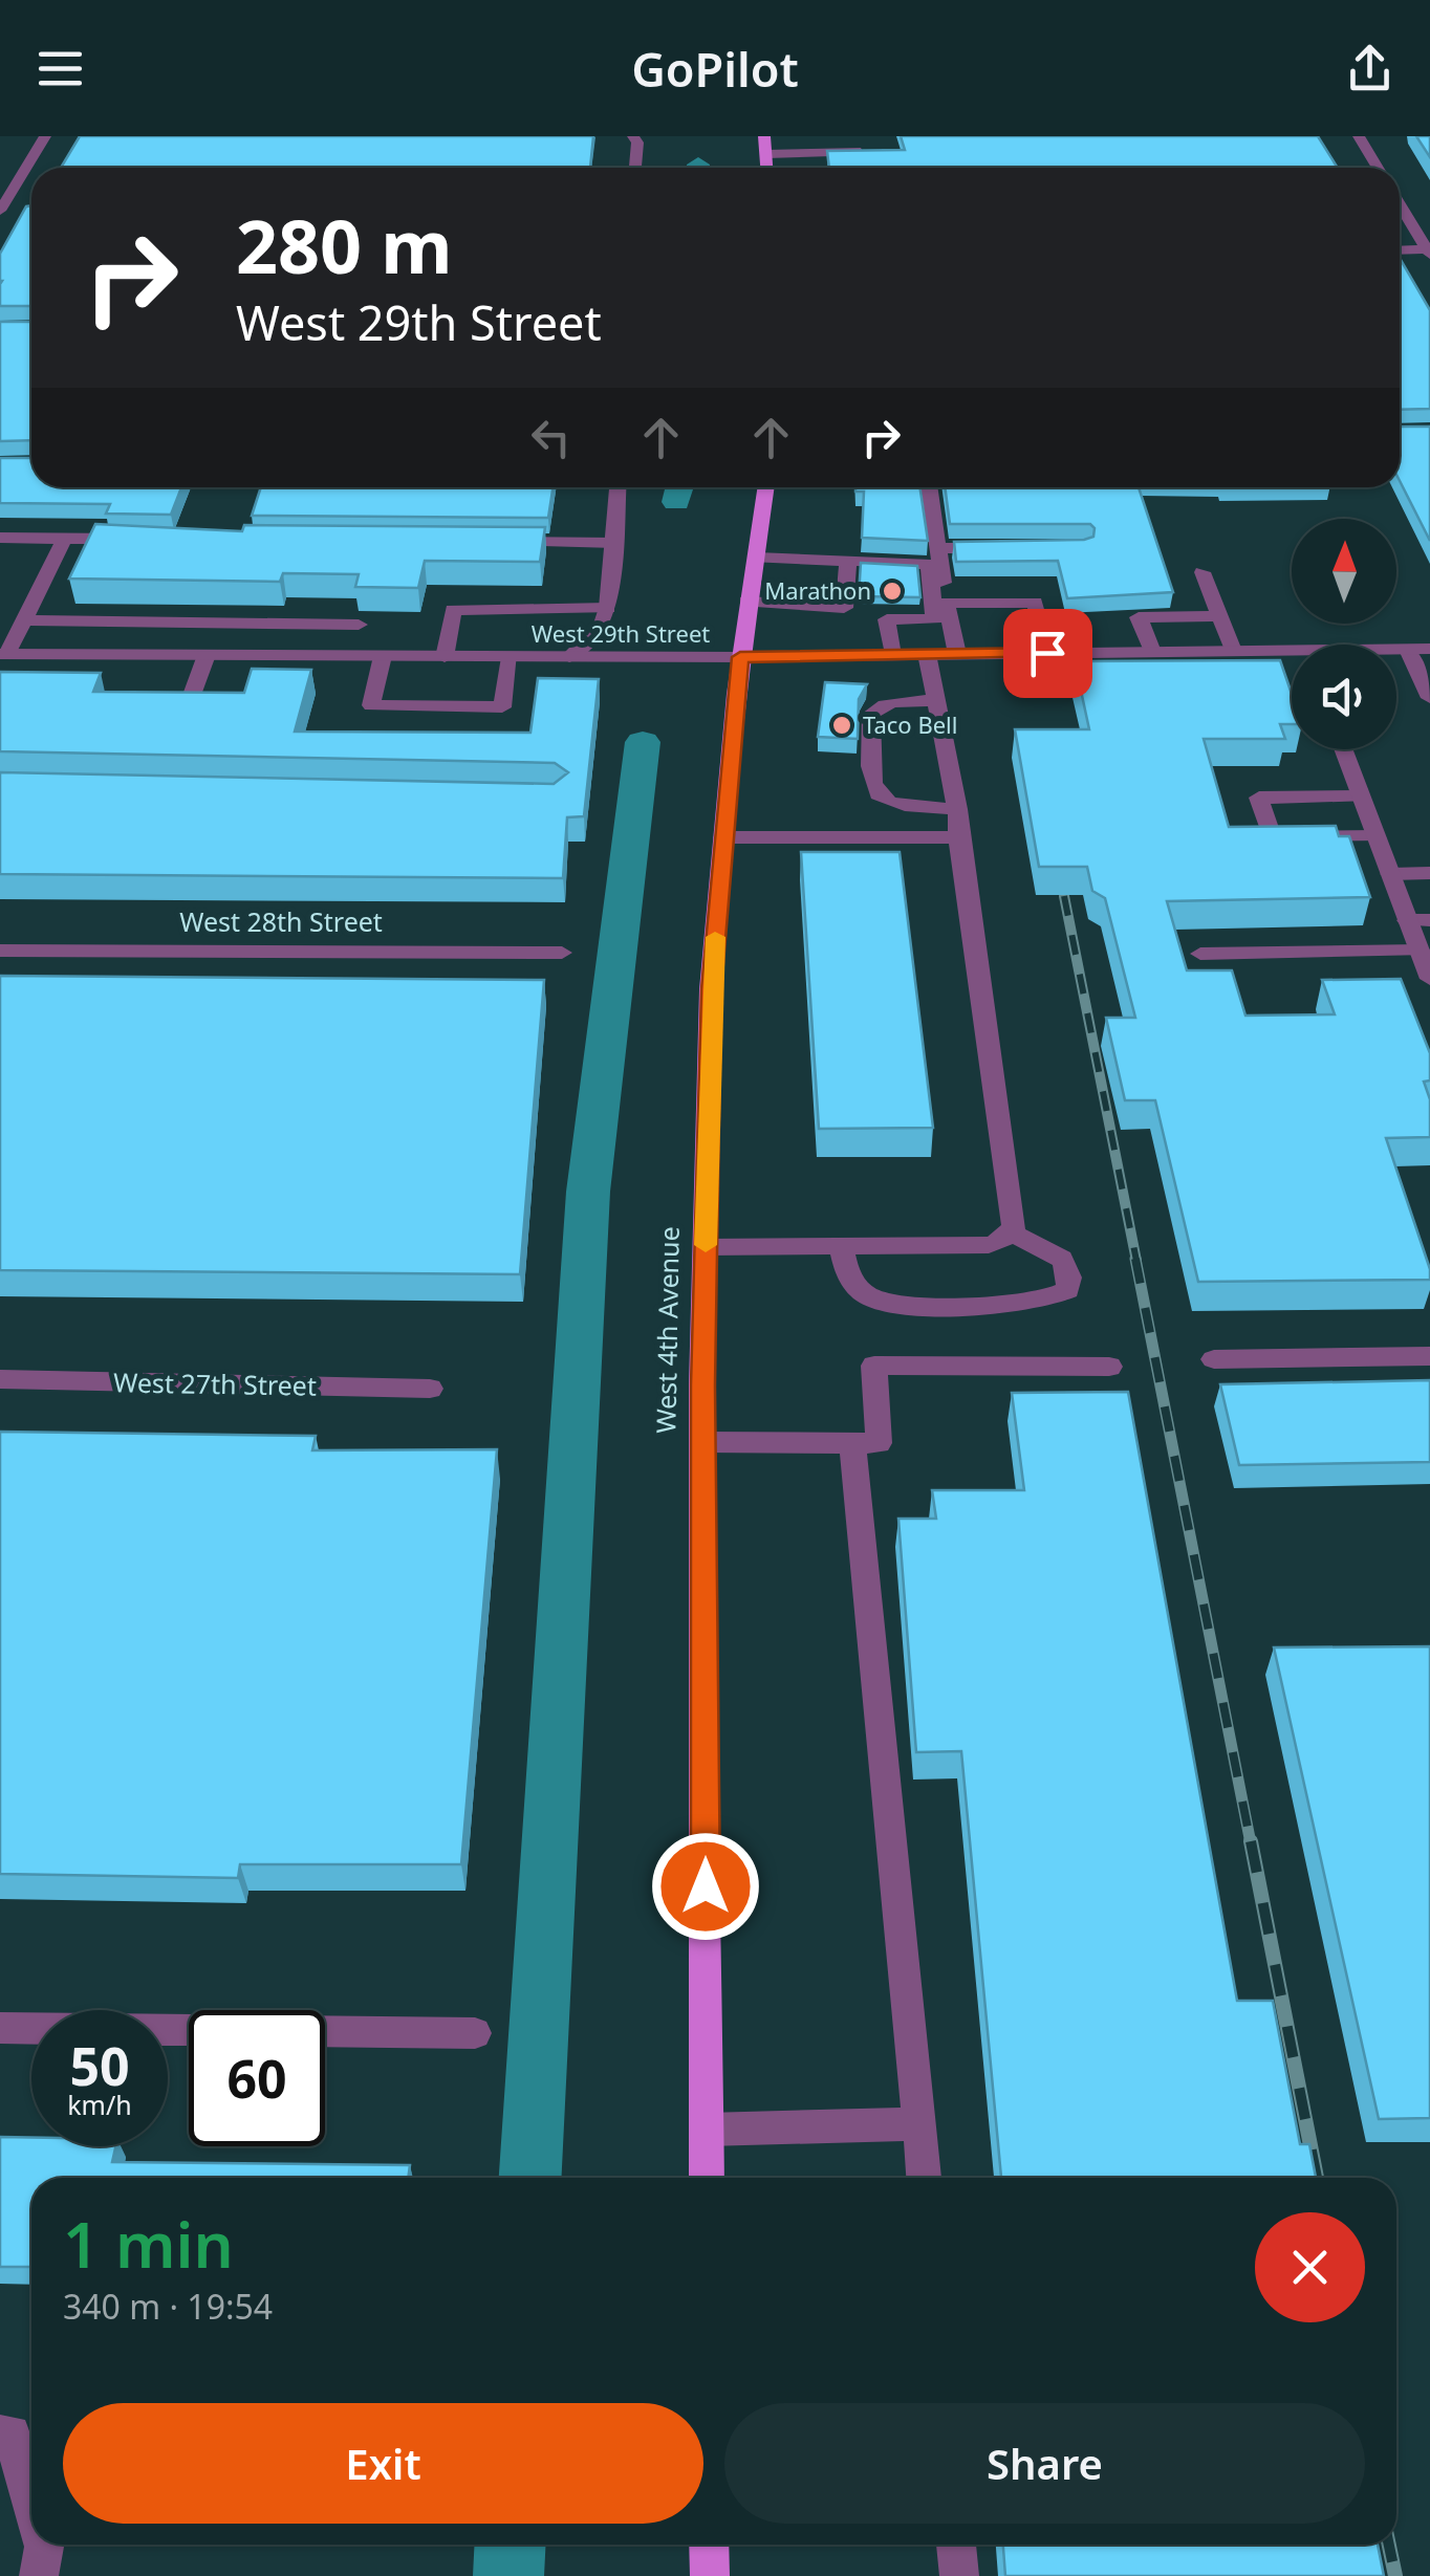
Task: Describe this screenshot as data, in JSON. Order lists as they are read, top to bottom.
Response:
{
  "streets": {
    "main road": ["West 4th Avenue"],
    "street": ["West 29th Street", "West 28th Street", "West 27th Street"]
  },
  "crossings": [
    ["West 29th Street", "West 4th Avenue"]
  ],
  "places": ["Marathon", "Taco Bell"],
  "north": "top",
  "page": {
    "header": "GoPilot",
    "turn": ["280 m", "West 29th Street"],
    "speed": "50 km/h",
    "limit": "60",
    "heading": ["1 min", "340 m · 19:54"],
    "buttons": ["Exit", "Share"]
  }
}
